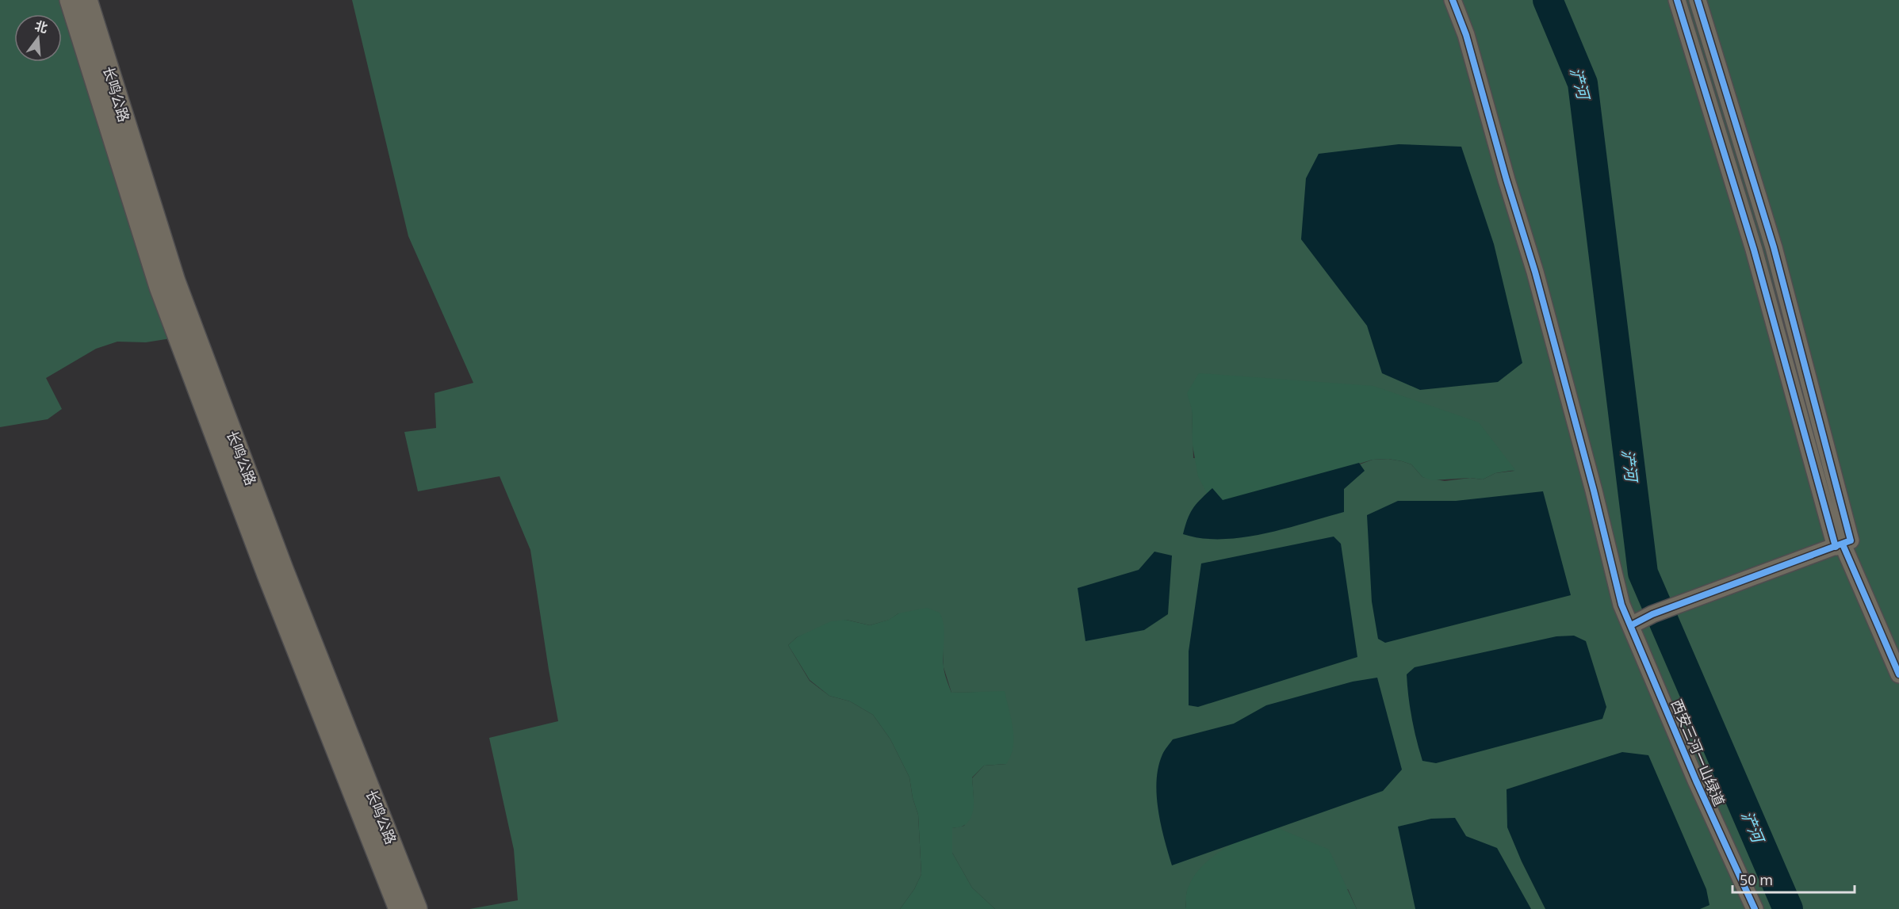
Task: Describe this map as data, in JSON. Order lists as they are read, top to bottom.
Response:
{
  "streets": {
    "main road": ["长鸣公路"],
    "street": ["西安三河一山绿道"]
  },
  "water": ["浐河"],
  "scale_bar": "50 m",
  "north": "top"
}
